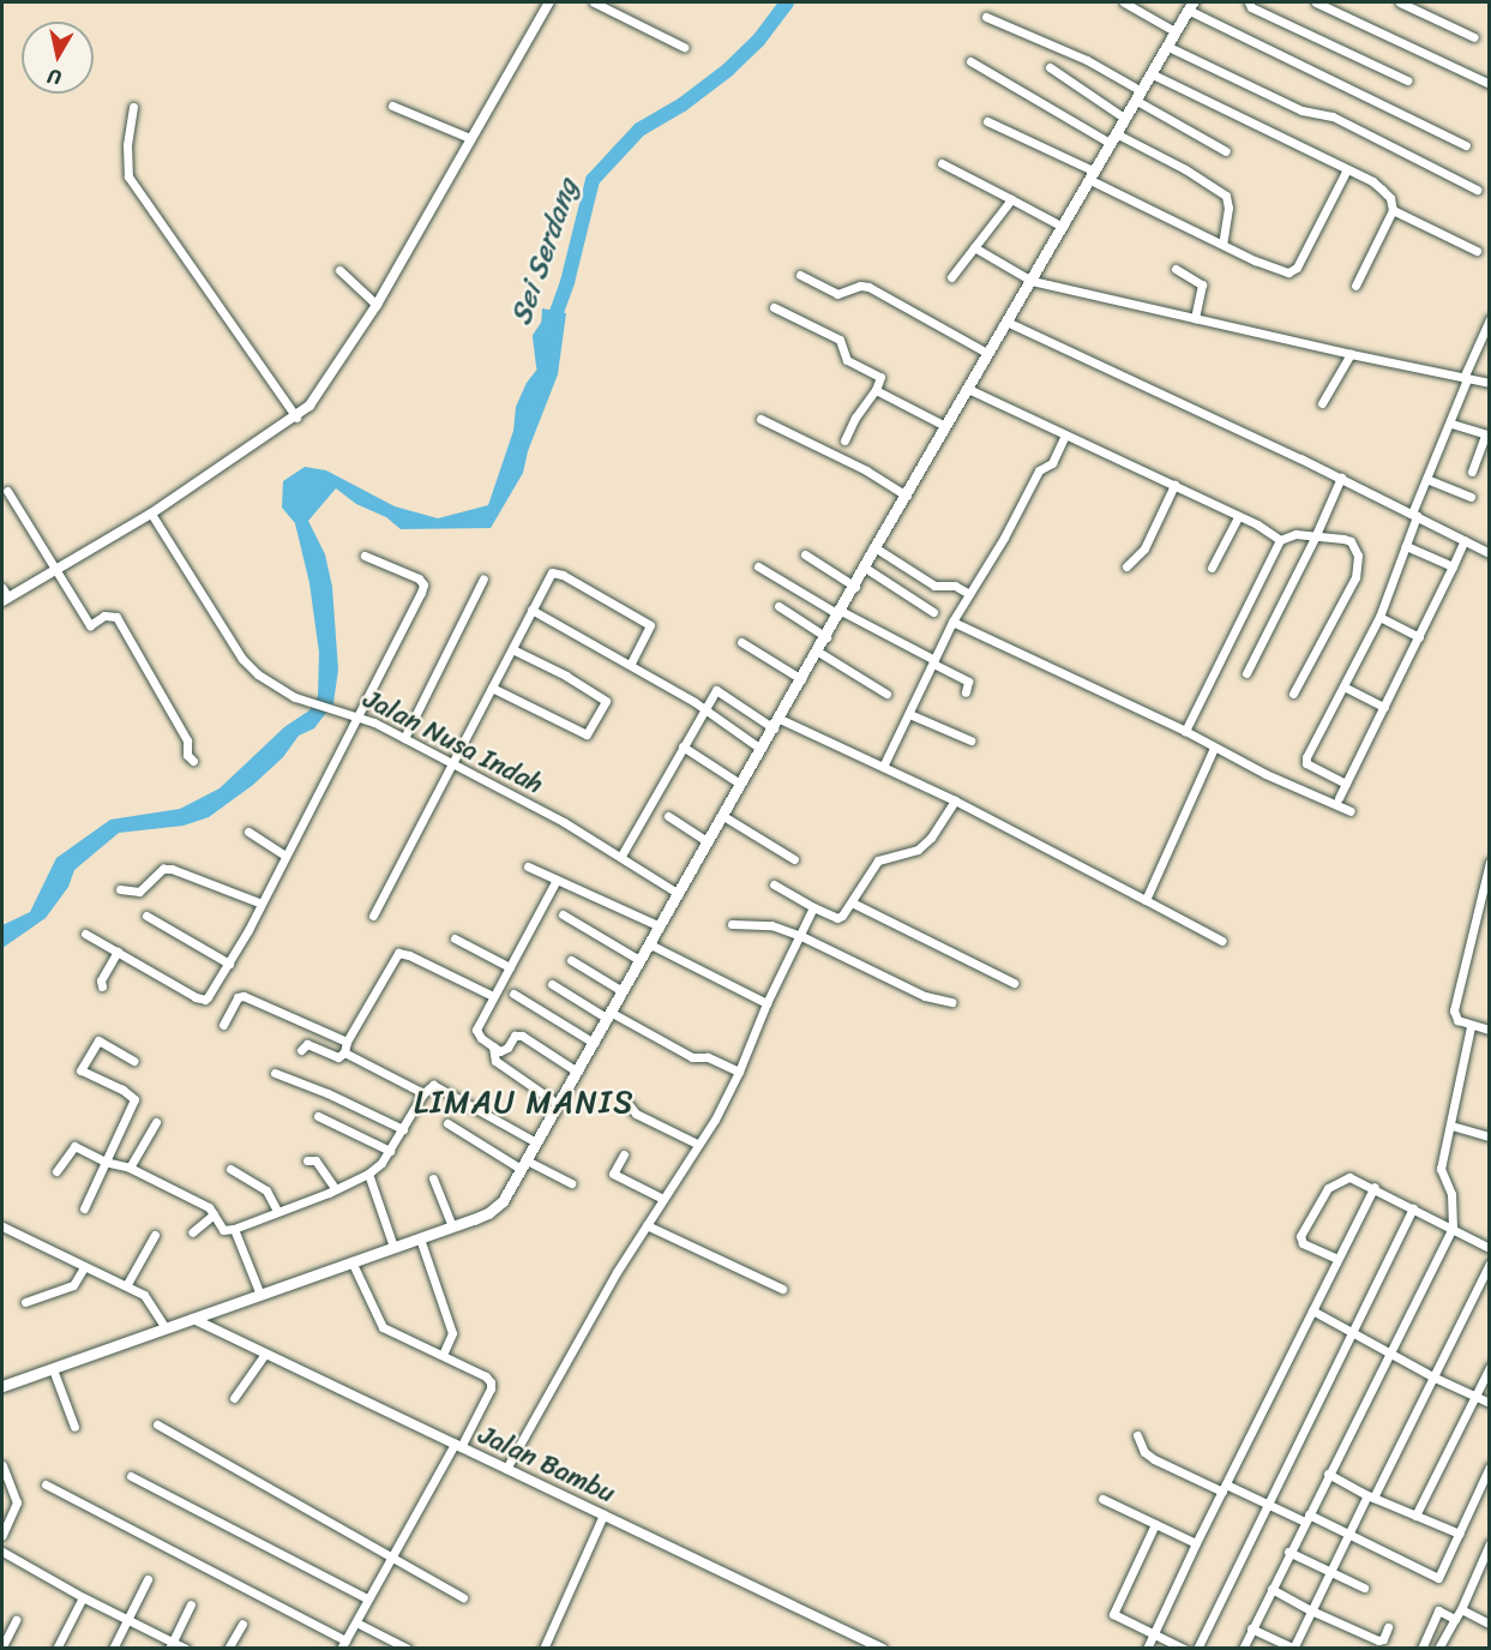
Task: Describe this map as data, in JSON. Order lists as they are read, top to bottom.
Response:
{
  "streets": {
    "street": ["Jalan Nusa Indah", "Jalan Bambu"]
  },
  "districts": ["LIMAU MANIS"],
  "water": ["Sei Serdang"],
  "north": "bottom"
}
